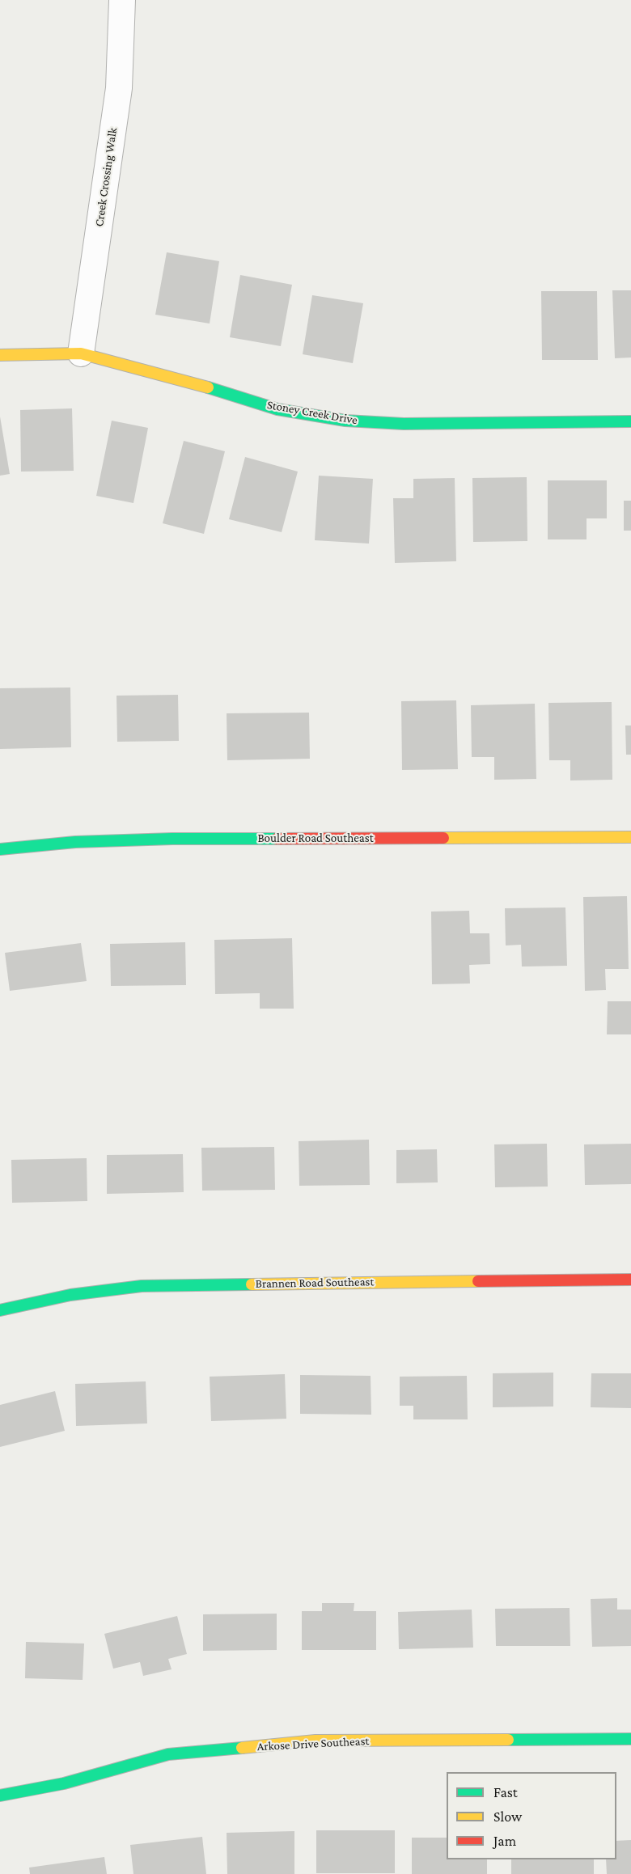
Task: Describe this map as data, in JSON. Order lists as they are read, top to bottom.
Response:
{
  "streets": {
    "street": [
      "Creek Crossing Walk",
      "Stoney Creek Drive",
      "Boulder Road Southeast",
      "Brannen Road Southeast",
      "Arkose Drive Southeast"
    ]
  },
  "crossings": [
    ["Creek Crossing Walk", "Stoney Creek Drive"]
  ],
  "legend": ["Fast", "Slow", "Jam"]
}
